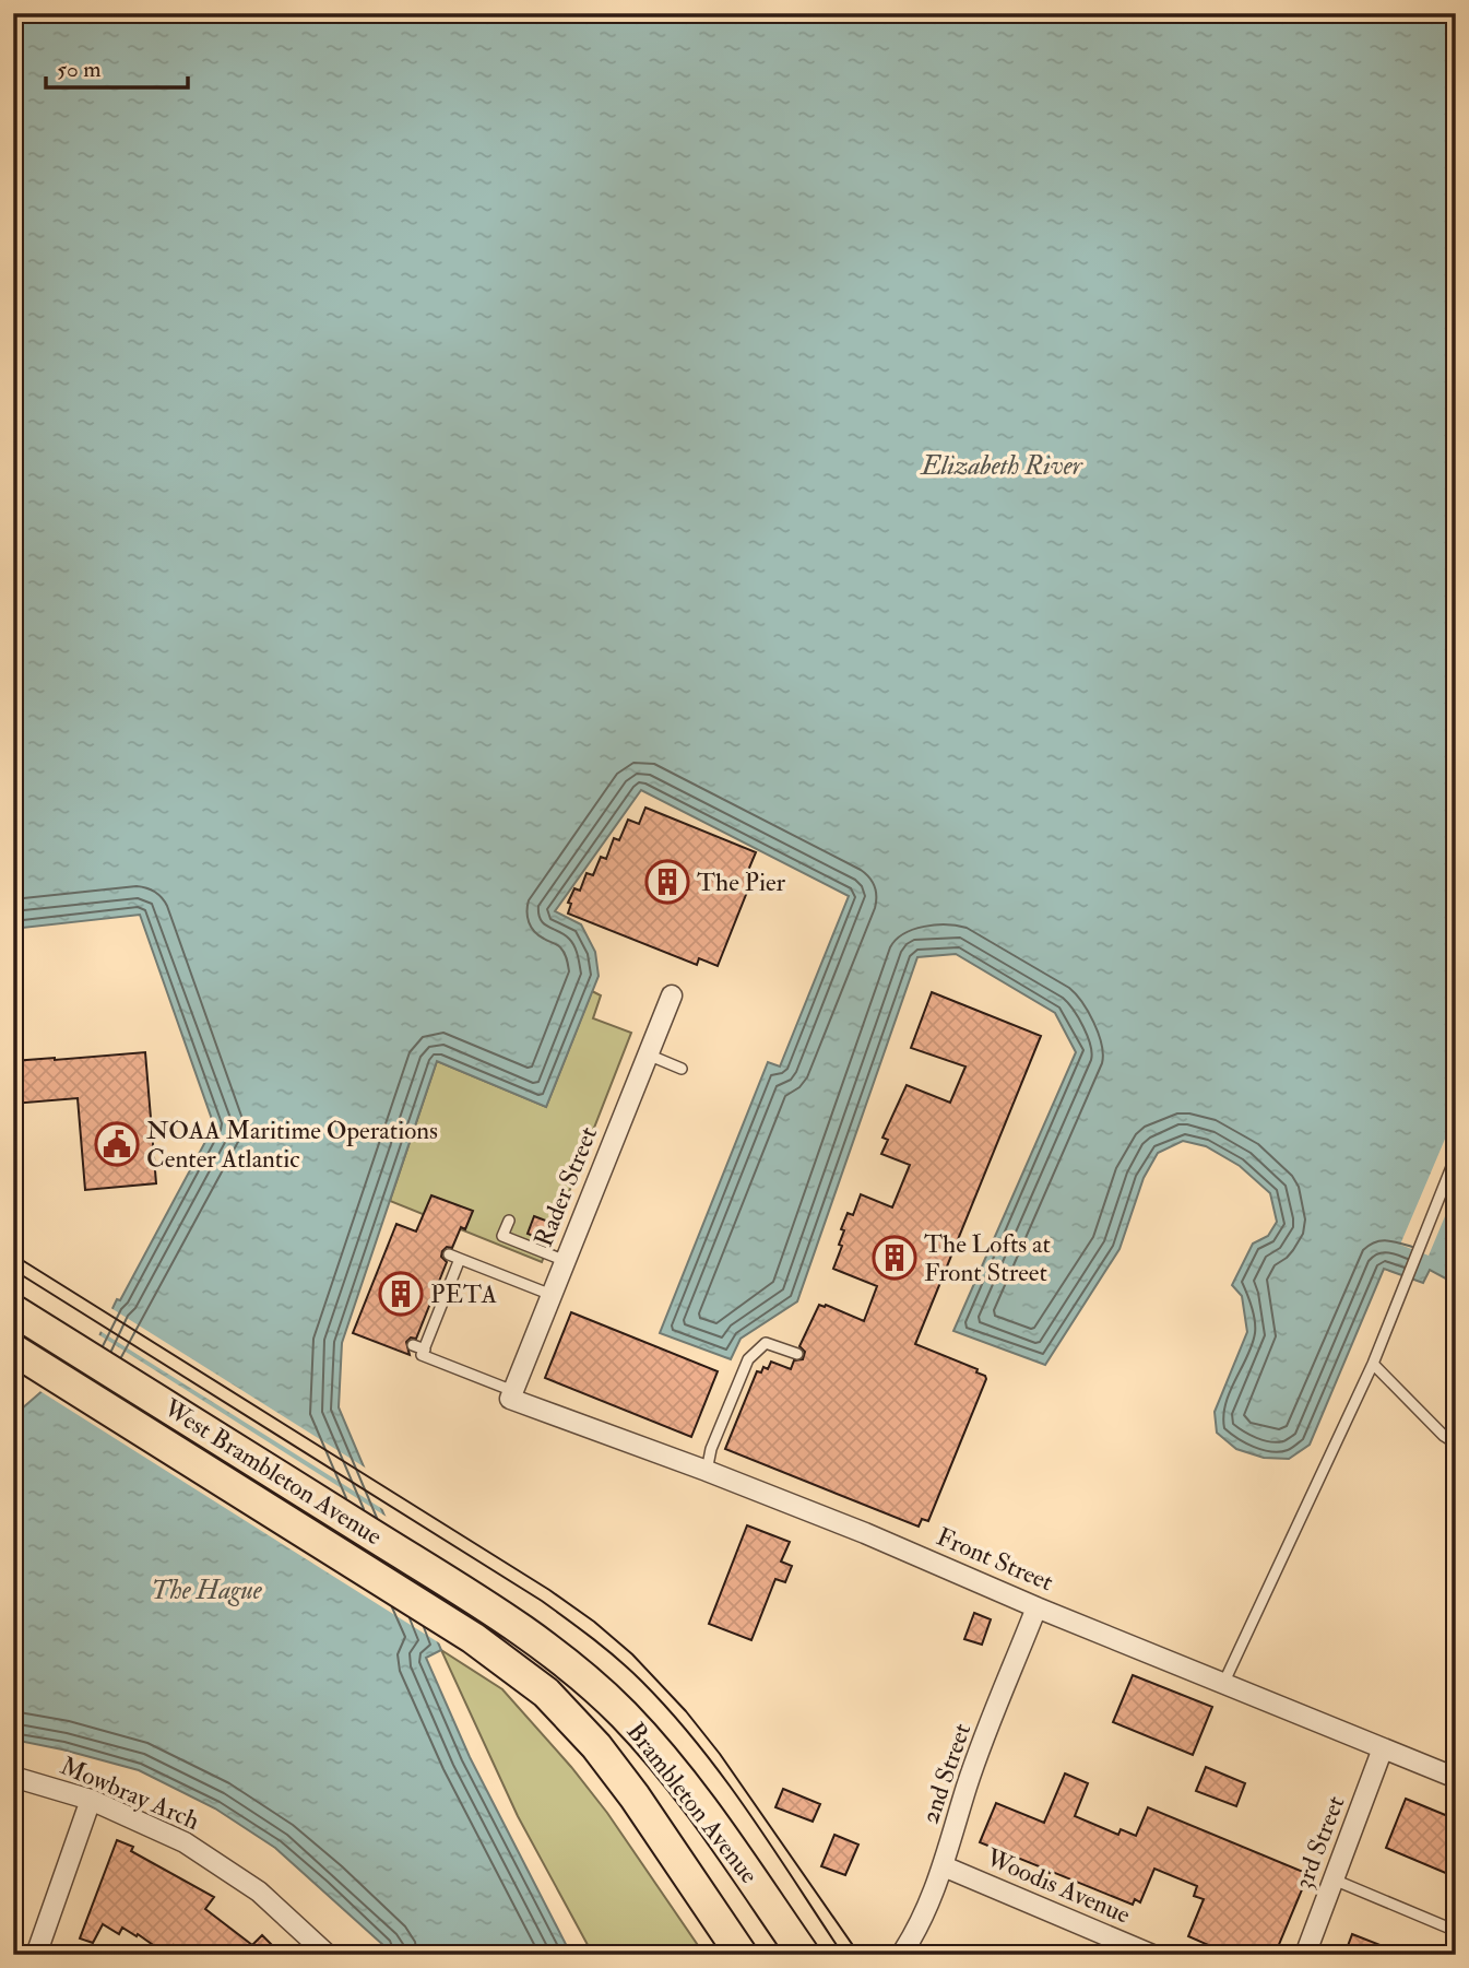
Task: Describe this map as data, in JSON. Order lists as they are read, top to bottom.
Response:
{
  "streets": {
    "main road": ["West Brambleton Avenue", "Brambleton Avenue"],
    "street": [
      "Rader Street",
      "Front Street",
      "2nd Street",
      "Mowbray Arch",
      "3rd Street",
      "Woodis Avenue"
    ]
  },
  "crossings": [
    ["Rader Street", "Front Street"],
    ["West Brambleton Avenue", "Brambleton Avenue"],
    ["Front Street", "2nd Street"],
    ["Front Street", "3rd Street"],
    ["2nd Street", "Woodis Avenue"]
  ],
  "water": ["Elizabeth River", "The Hague"],
  "places": {
    "building": ["The Pier", "The Lofts at Front Street", "PETA"],
    "public building": ["NOAA Maritime Operations Center Atlantic"]
  },
  "scale_bar": "50 m"
}
